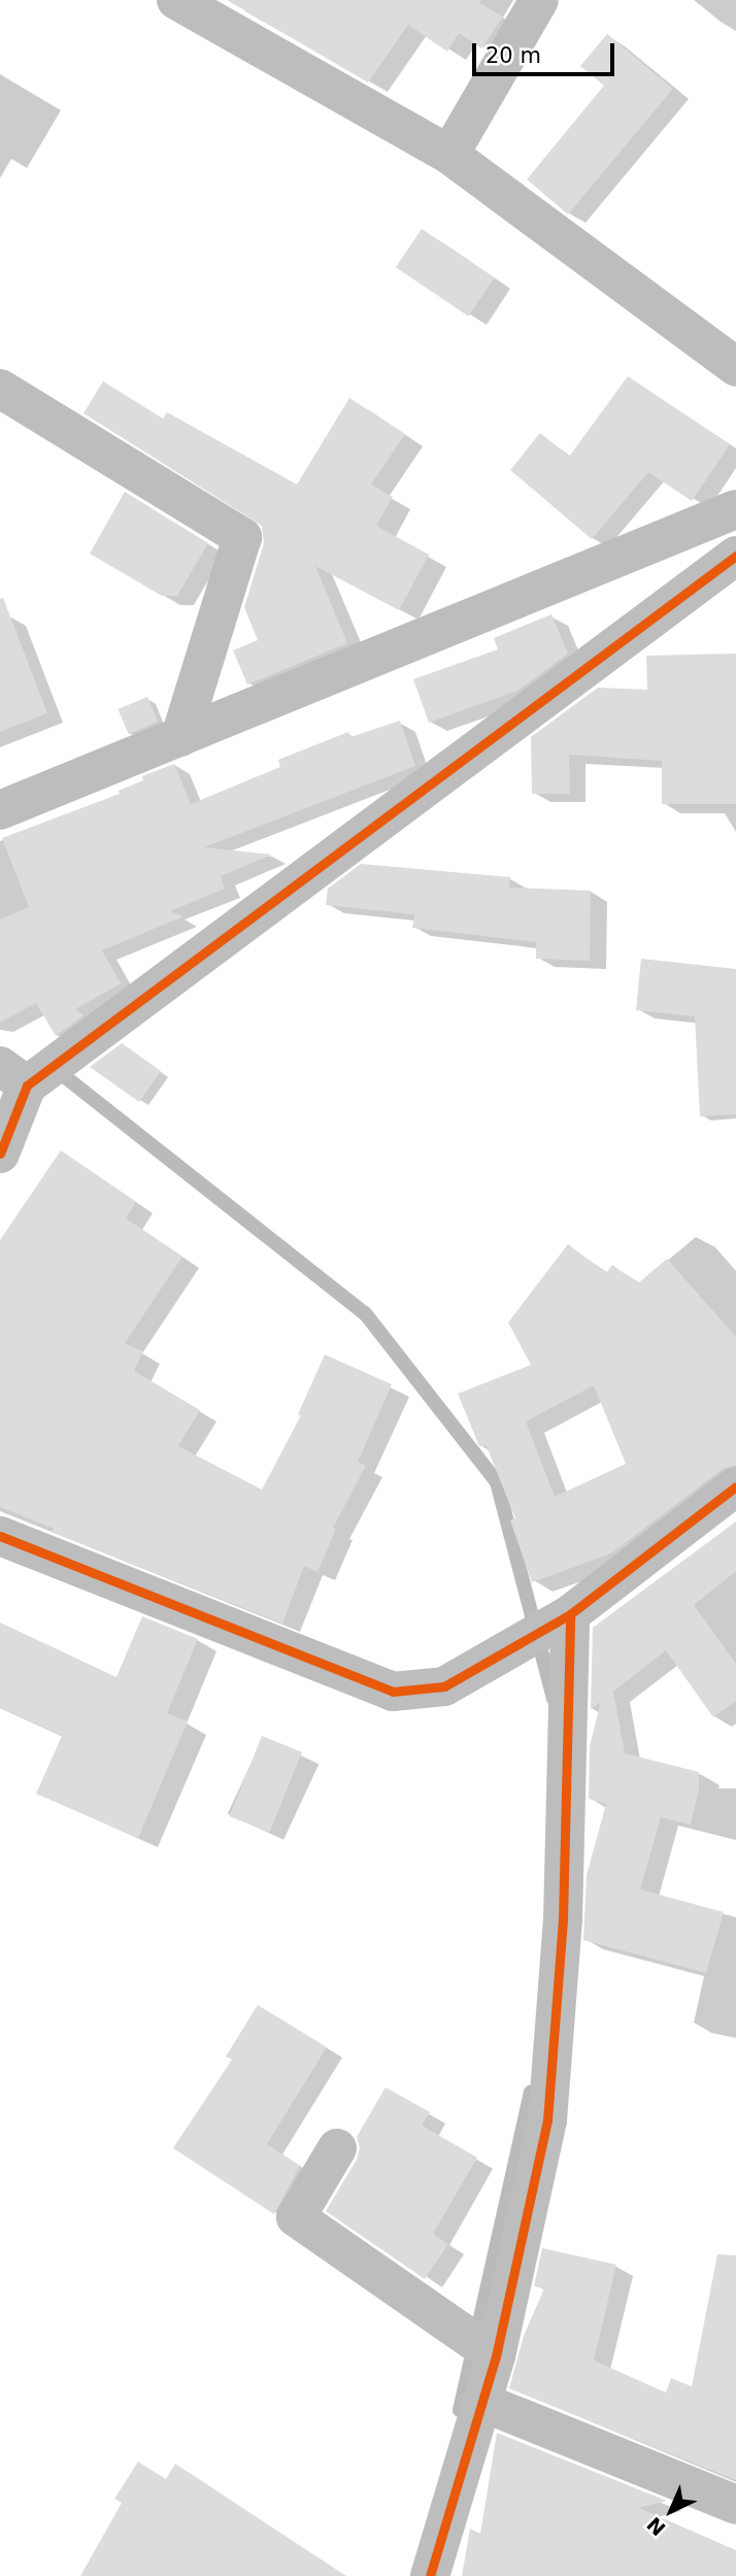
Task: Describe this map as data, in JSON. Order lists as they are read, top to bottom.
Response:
{
  "scale_bar": "20 m",
  "north": "bottom left"
}
